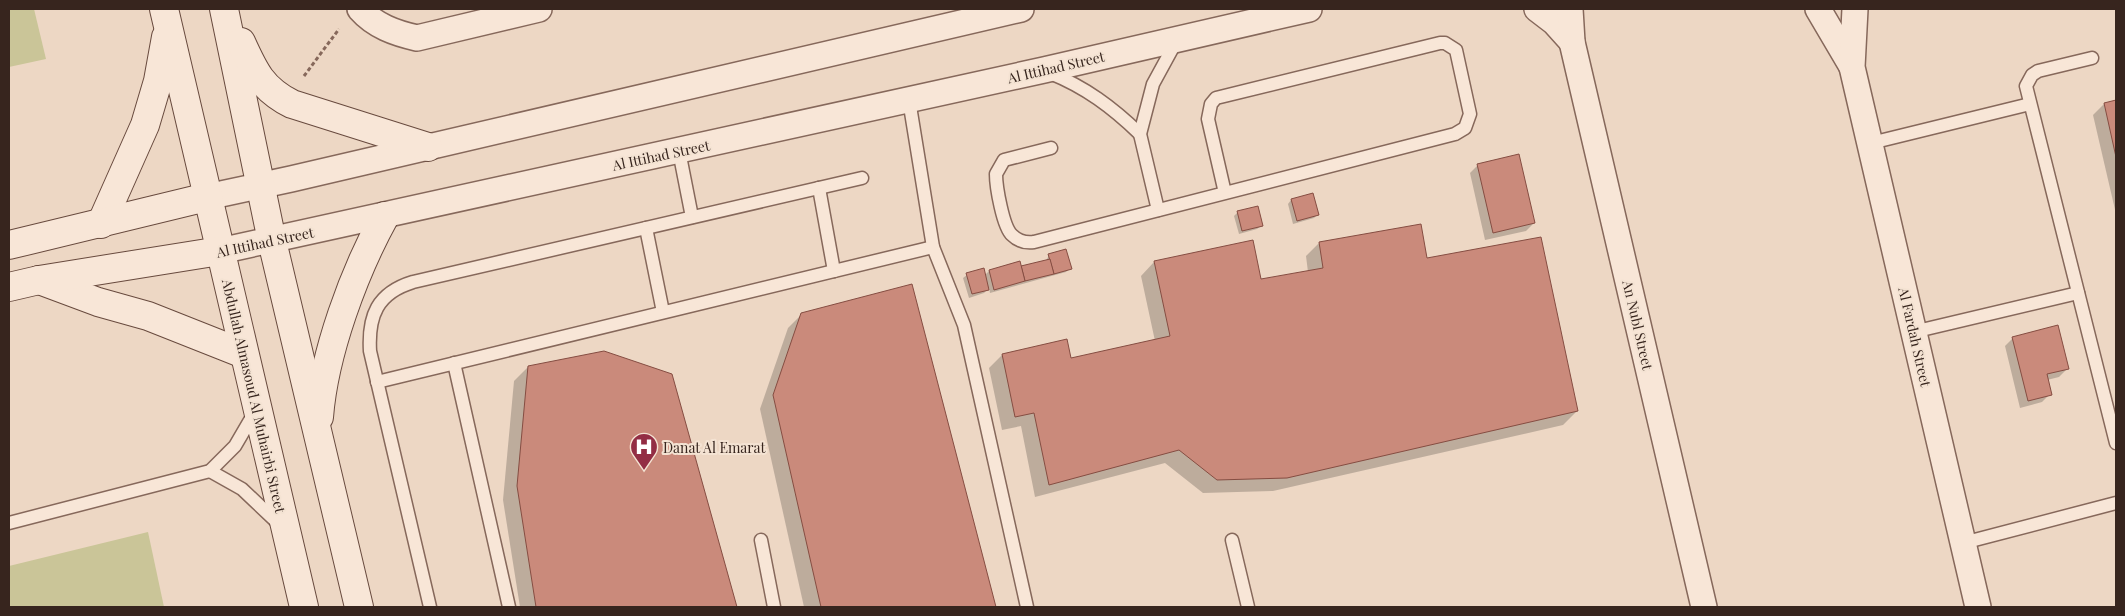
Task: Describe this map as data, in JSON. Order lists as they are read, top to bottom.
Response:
{
  "streets": {
    "street": [
      "Al Ittihad Street",
      "An Nubl Street",
      "Al Fardah Street",
      "Abdullah Almasoud Al Muhairbi Street"
    ]
  },
  "crossings": [
    ["Al Ittihad Street", "Abdullah Almasoud Al Muhairbi Street"]
  ],
  "places": {
    "hospital": ["Danat Al Emarat"]
  }
}
